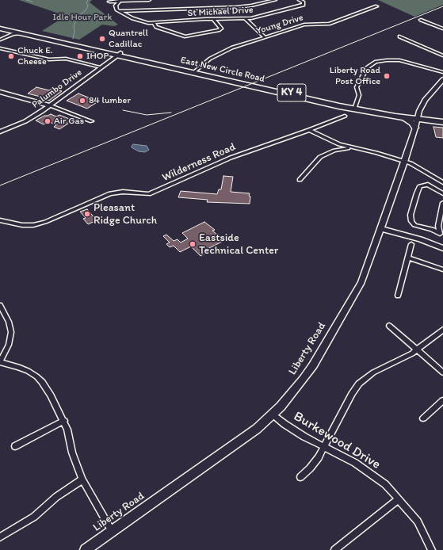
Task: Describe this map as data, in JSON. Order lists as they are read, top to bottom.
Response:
{
  "streets": {
    "highway": ["East New Circle Road", "KY 4"],
    "main road": ["Palumbo Drive", "Liberty Road"],
    "street": [
      "St Michael Drive",
      "Young Drive",
      "Wilderness Road",
      "Burkewood Drive"
    ]
  },
  "crossings": [
    ["Young Drive", "East New Circle Road"],
    ["East New Circle Road", "Palumbo Drive"],
    ["East New Circle Road", "Liberty Road"],
    ["Liberty Road", "Burkewood Drive"]
  ],
  "parks": ["Idle Hour Park"],
  "places": [
    "Quantrell Cadillac",
    "Chuck E. Cheese",
    "IHOP",
    "Liberty Road Post Office",
    "84 lumber",
    "Air Gas",
    "Pleasant Ridge Church",
    "Eastside Technical Center"
  ]
}
